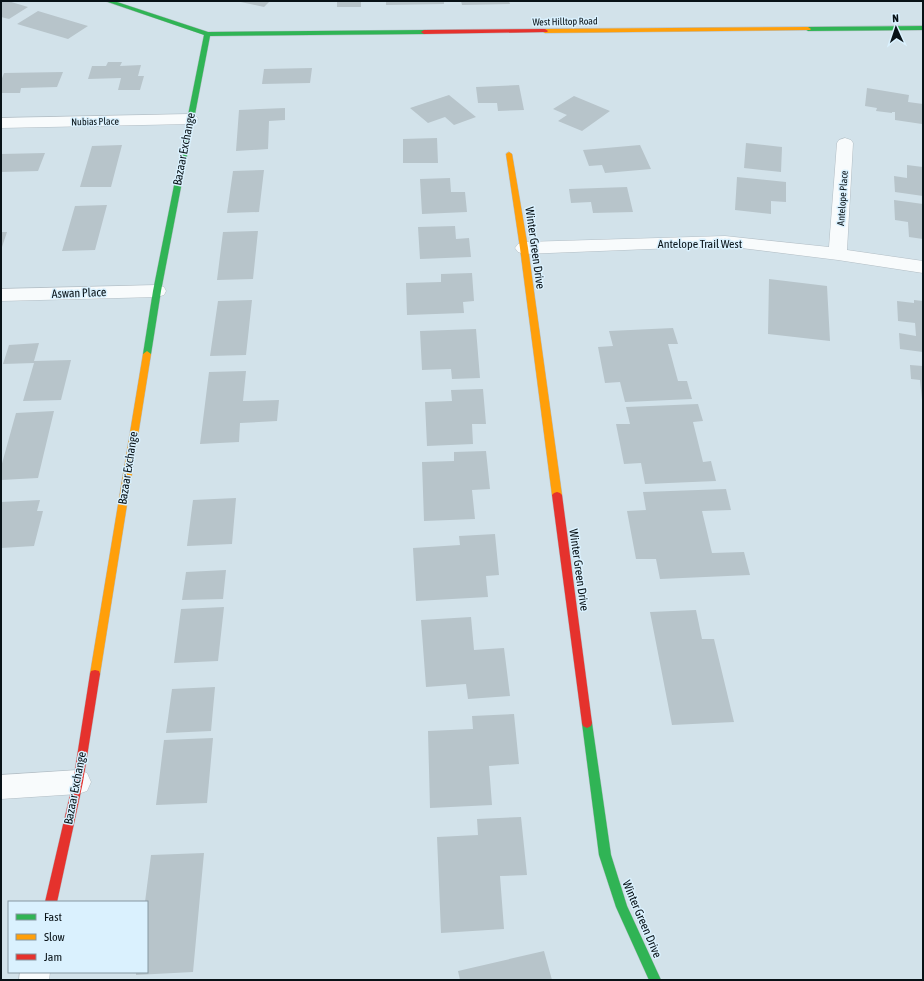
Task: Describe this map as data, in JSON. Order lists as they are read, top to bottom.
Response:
{
  "streets": {
    "street": [
      "West Hilltop Road",
      "Nubias Place",
      "Bazaar Exchange",
      "Antelope Place",
      "Antelope Trail West",
      "Winter Green Drive",
      "Aswan Place"
    ]
  },
  "crossings": [
    ["West Hilltop Road", "Bazaar Exchange"],
    ["Nubias Place", "Bazaar Exchange"],
    ["Bazaar Exchange", "Aswan Place"],
    ["Antelope Place", "Antelope Trail West"],
    ["Antelope Trail West", "Winter Green Drive"]
  ],
  "legend": ["Fast", "Slow", "Jam"],
  "north": "top"
}
